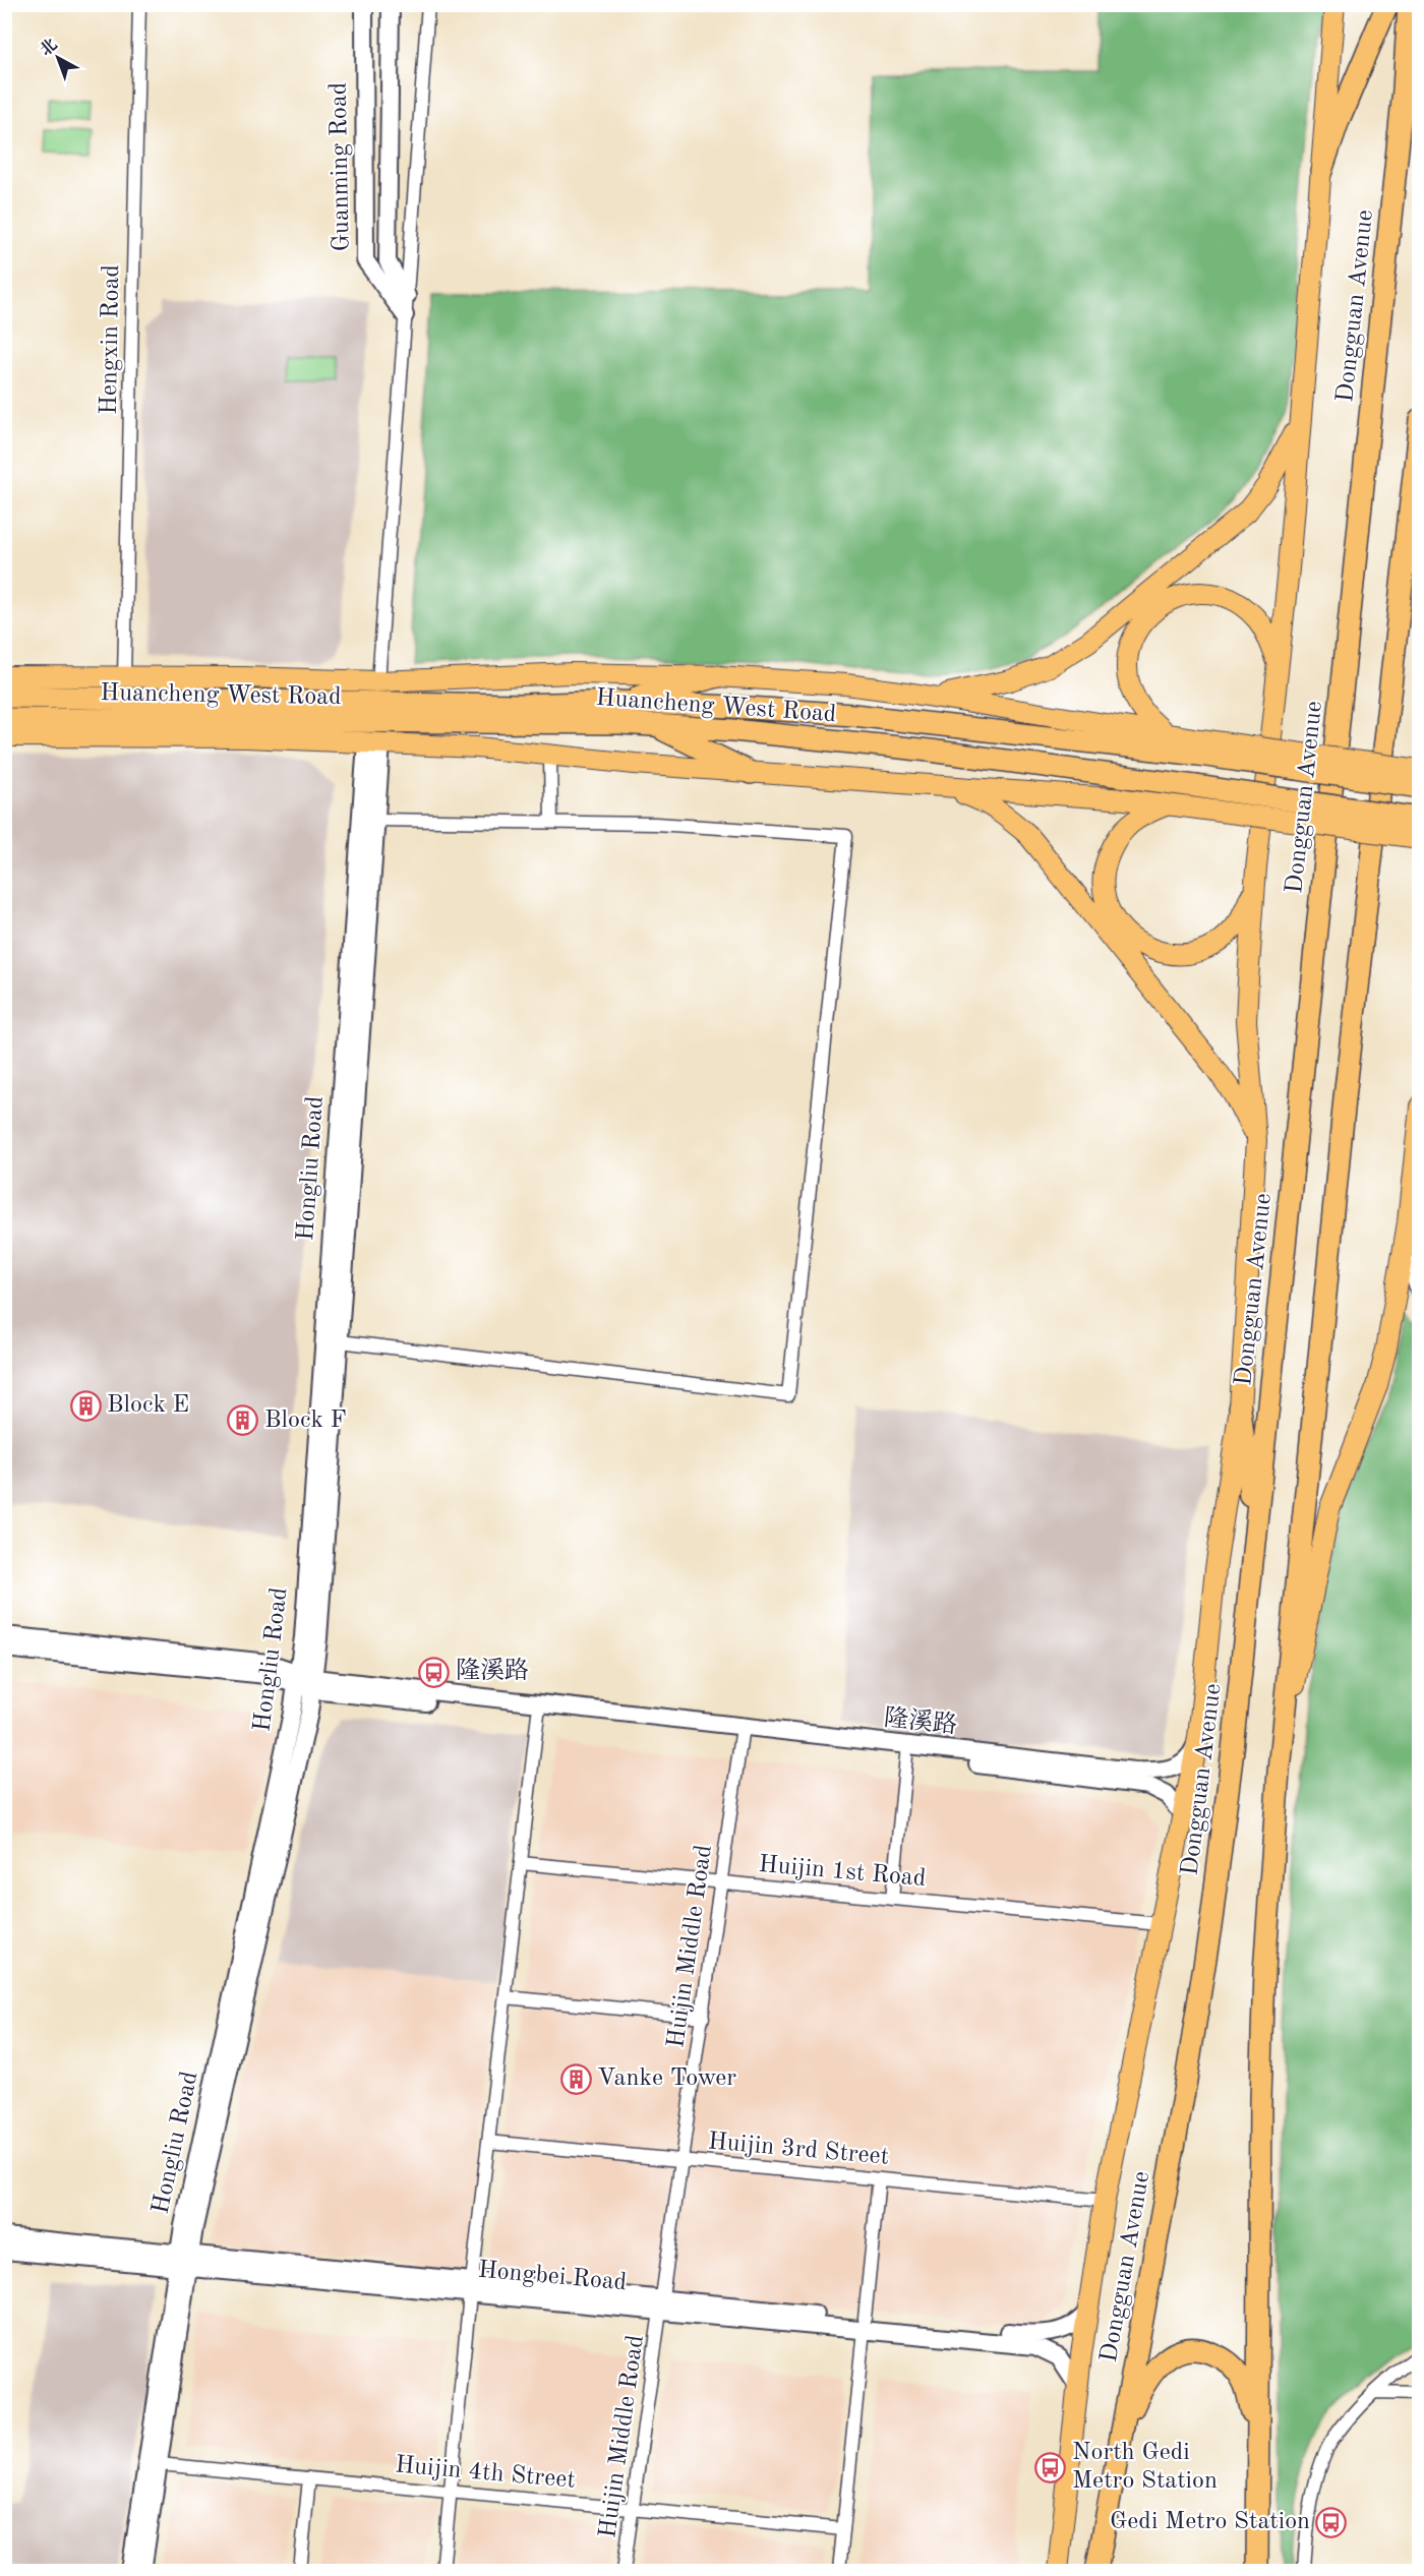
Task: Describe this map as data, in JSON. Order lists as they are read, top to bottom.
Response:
{
  "streets": {
    "highway": ["Dongguan Avenue", "Huancheng West Road"],
    "street": [
      "Guanming Road",
      "Hengxin Road",
      "Hongliu Road",
      "隆溪路",
      "Huijin 1st Road",
      "Huijin Middle Road",
      "Huijin 3rd Street",
      "Hongbei Road",
      "Huijin 4th Street"
    ]
  },
  "crossings": [
    ["Hongliu Road", "隆溪路"],
    ["Hongliu Road", "Hongbei Road"],
    ["Hongliu Road", "Huijin 4th Street"],
    ["隆溪路", "Huijin Middle Road"],
    ["Huijin 1st Road", "Huijin Middle Road"],
    ["Huijin Middle Road", "Huijin 3rd Street"],
    ["Huijin Middle Road", "Hongbei Road"],
    ["Huijin Middle Road", "Huijin 4th Street"]
  ],
  "places": {
    "building": ["Block E", "Block F", "Vanke Tower"],
    "bus stop": ["隆溪路", "North Gedi Metro Station", "Gedi Metro Station"]
  },
  "north": "top left"
}
